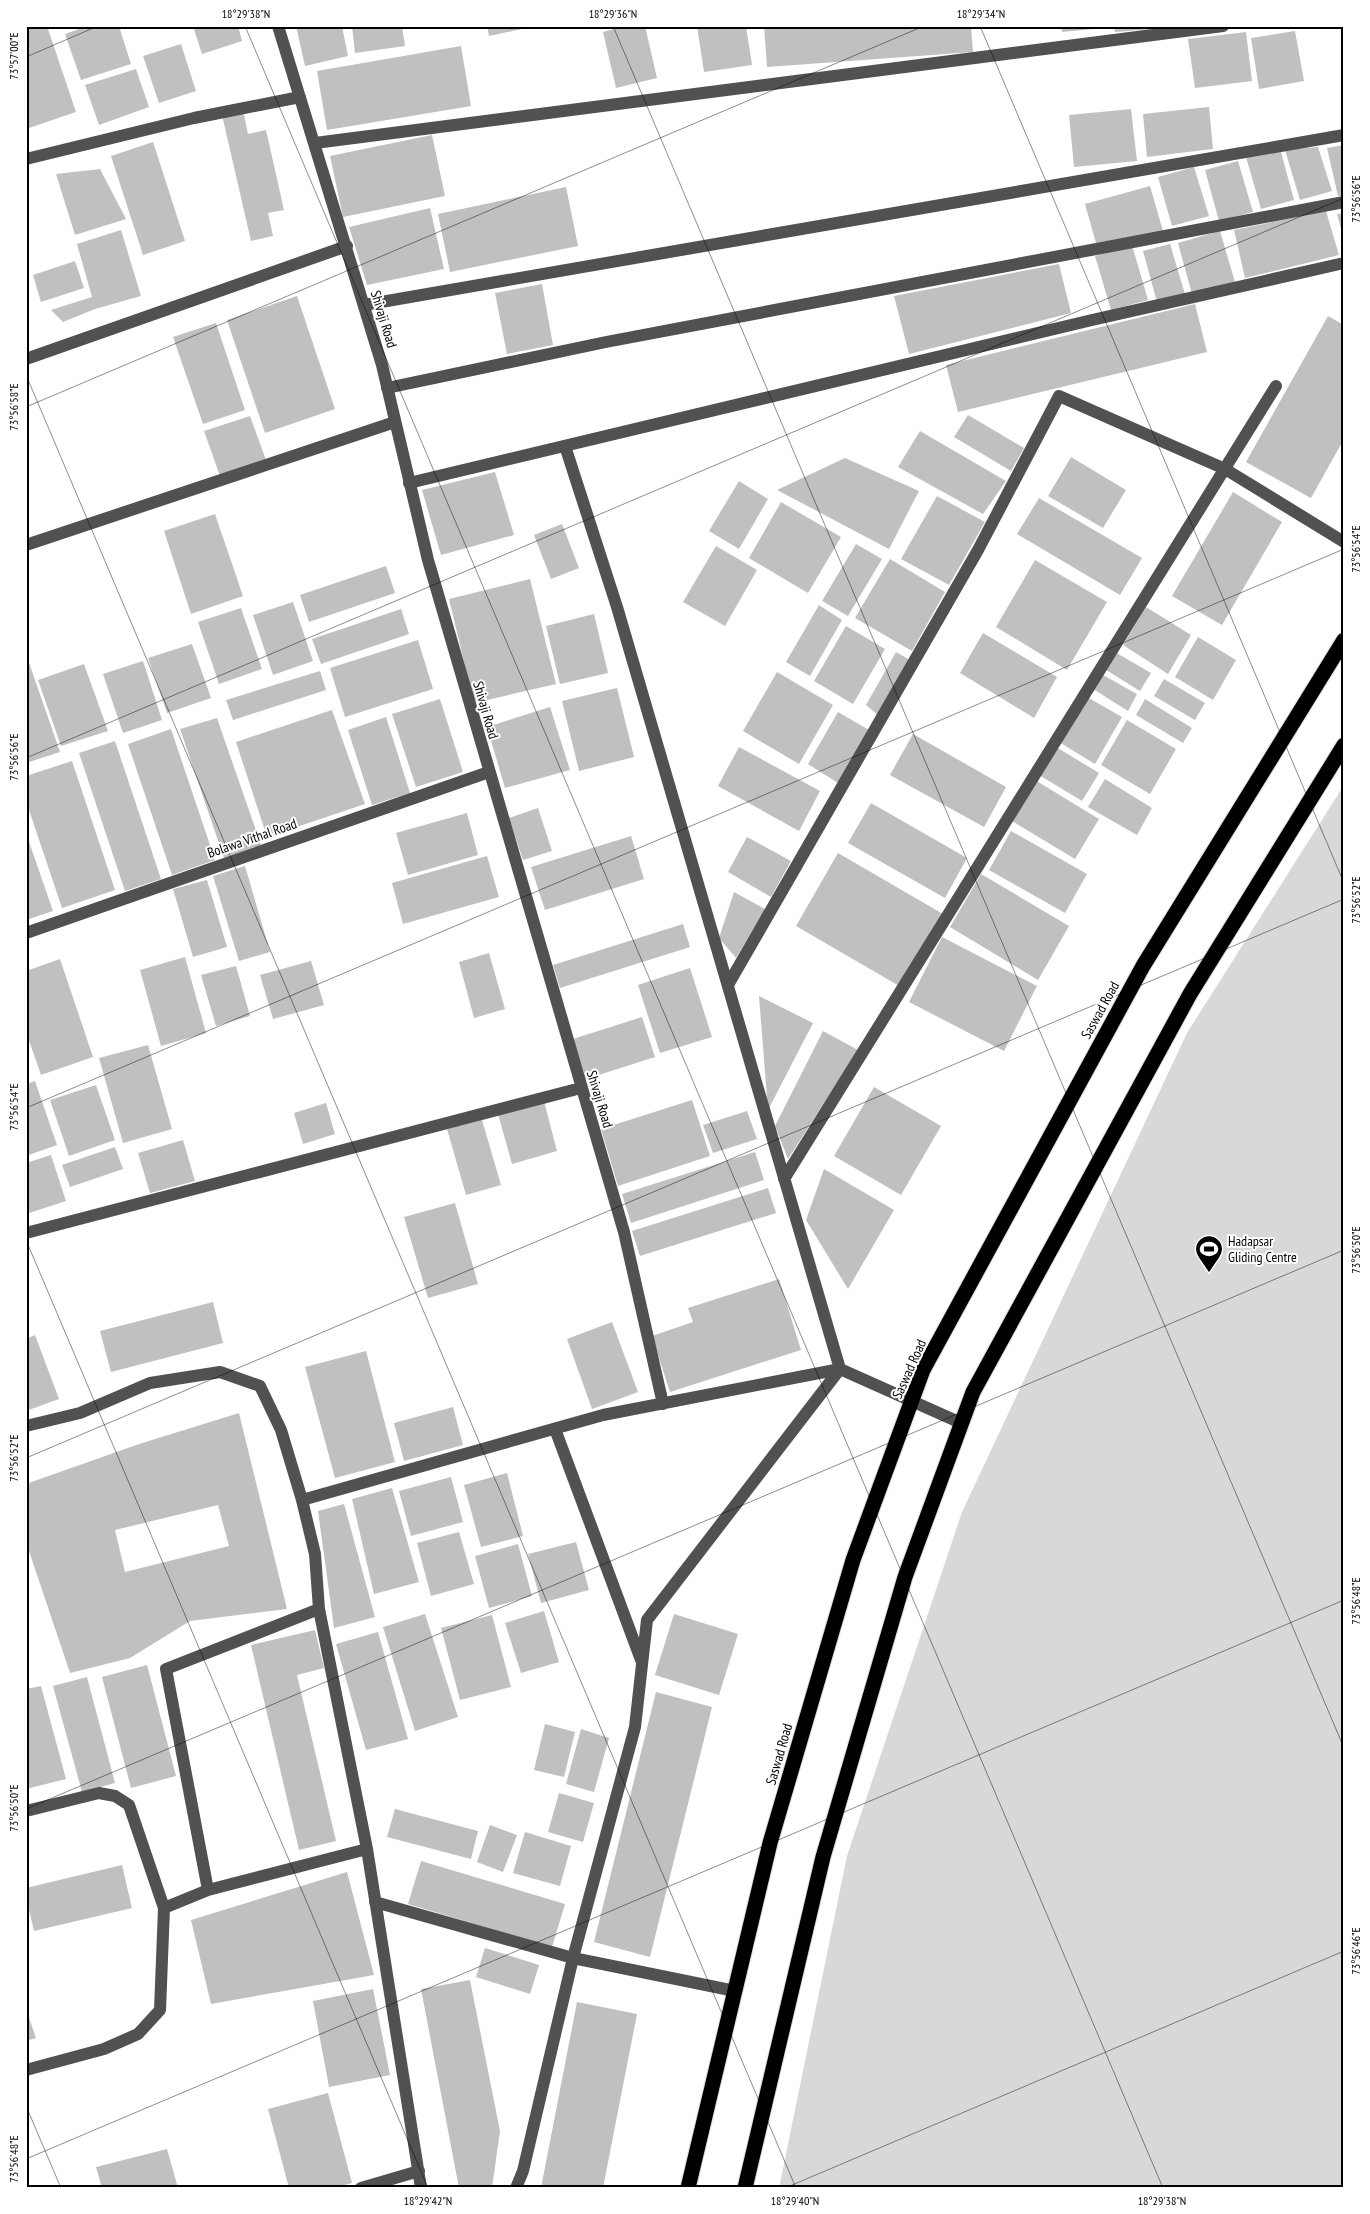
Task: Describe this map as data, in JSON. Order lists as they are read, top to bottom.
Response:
{
  "streets": {
    "highway": ["Saswad Road"],
    "street": ["Shivaji Road", "Bolawa Vithal Road"]
  },
  "crossings": [
    ["Shivaji Road", "Bolawa Vithal Road"]
  ],
  "places": {
    "sports": ["Hadapsar Gliding Centre"]
  },
  "coordinates": [
    "18°29'38\"N",
    "18°29'36\"N",
    "18°29'34\"N",
    "73°57'00\"E",
    "73°56'56\"E",
    "73°56'58\"E",
    "73°56'54\"E",
    "73°56'52\"E",
    "73°56'50\"E",
    "73°56'48\"E",
    "73°56'46\"E",
    "18°29'42\"N",
    "18°29'40\"N"
  ]
}
